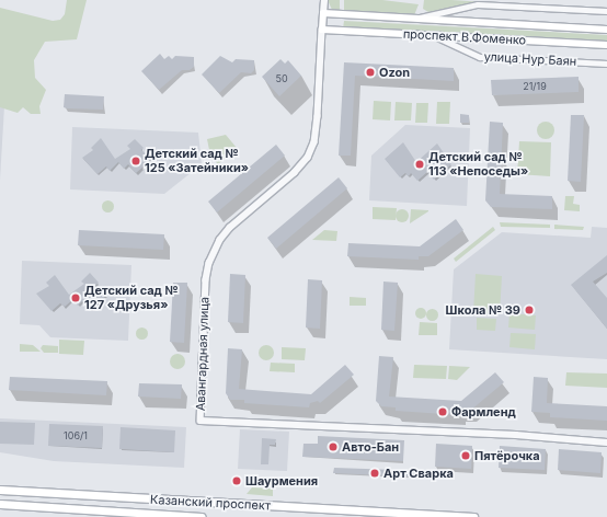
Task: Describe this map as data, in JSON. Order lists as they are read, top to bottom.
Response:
{
  "streets": {
    "main road": ["проспект В.Фоменко", "Казанский проспект"],
    "street": ["улица Нур Баян", "Авангардная улица"]
  },
  "crossings": [
    ["проспект В.Фоменко", "улица Нур Баян"],
    ["проспект В.Фоменко", "Авангардная улица"]
  ],
  "places": [
    "Ozon",
    "Детский сад № 125 «Затейники»",
    "Детский сад № 113 «Непоседы»",
    "Детский сад № 127 «Друзья»",
    "Школа № 39",
    "Фармленд",
    "Авто-Бан",
    "Пятёрочка",
    "Арт Сварка",
    "Шаурмения"
  ],
  "house_numbers": ["50", "21/19", "106/1"]
}
